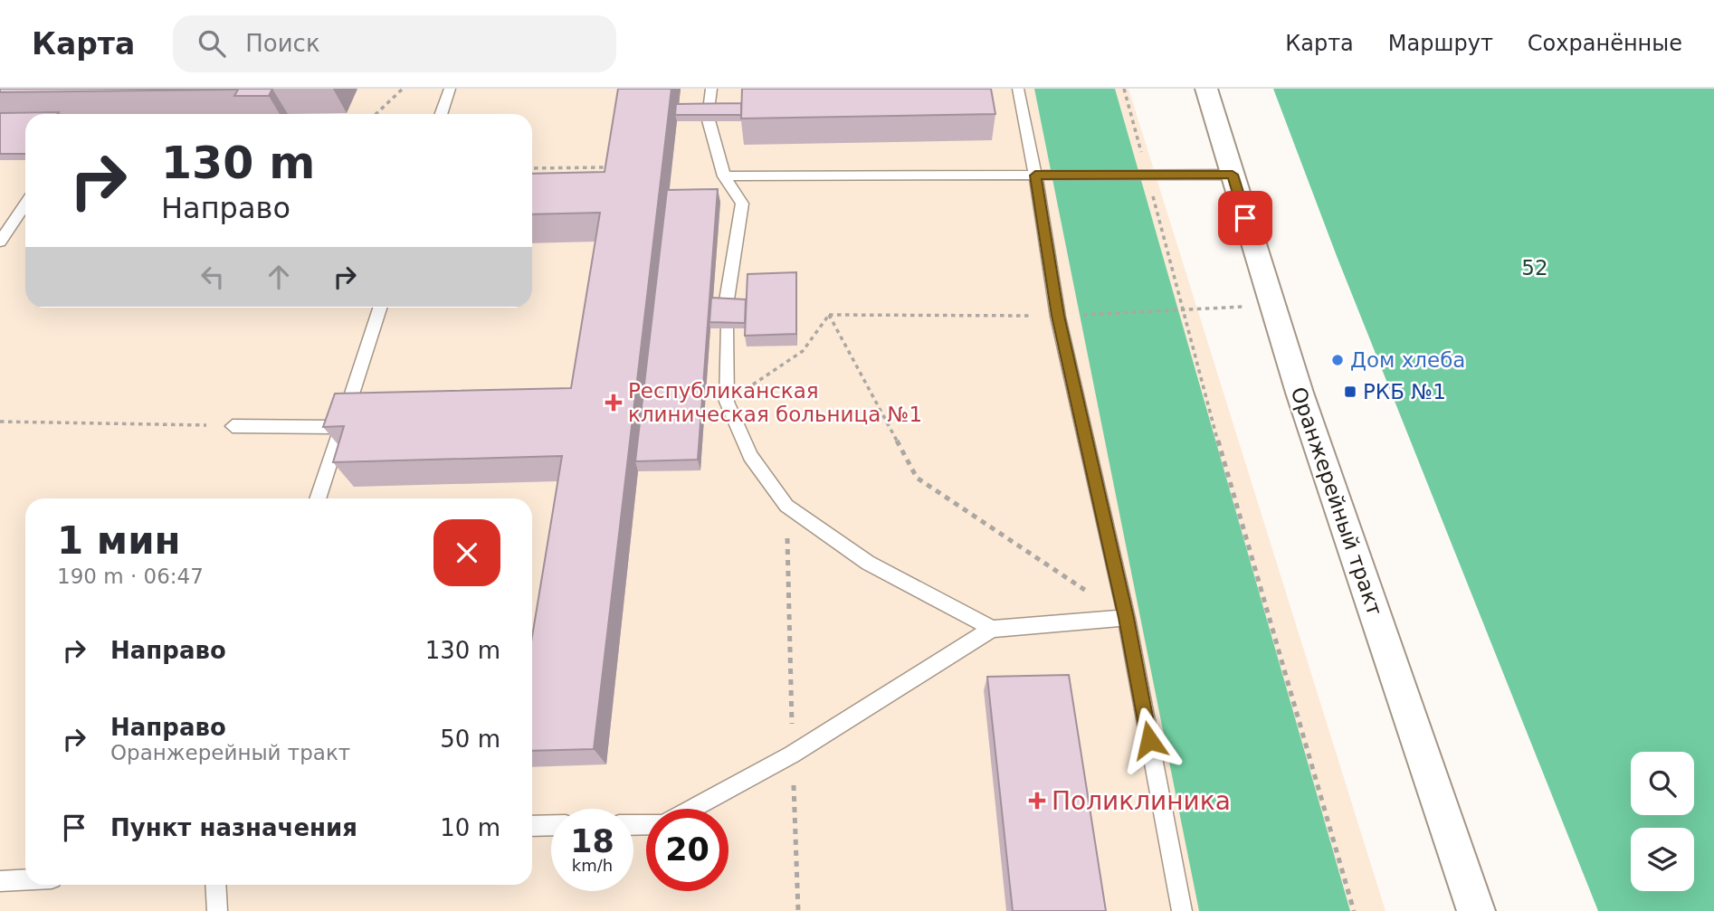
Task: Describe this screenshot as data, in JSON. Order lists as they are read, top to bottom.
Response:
{
  "streets": {
    "street": ["Оранжерейный тракт"]
  },
  "parks": ["52"],
  "places": {
    "other": ["Дом хлеба"],
    "transit": ["РКБ №1"],
    "health": ["Республиканская клиническая больница №1", "Поликлиника"]
  },
  "page": {
    "header": "Карта",
    "search": "Поиск",
    "nav": ["Карта", "Маршрут", "Сохранённые"],
    "turn": ["130 m", "Направо"],
    "heading": ["1 мин", "190 m · 06:47"],
    "list": [
      {
        "name": "Направо",
        "value": "130 m"
      },
      {
        "name": "Направо",
        "note": "Оранжерейный тракт",
        "value": "50 m"
      },
      {
        "name": "Пункт назначения",
        "value": "10 m"
      }
    ],
    "speed": "18 km/h",
    "limit": "20"
  }
}
